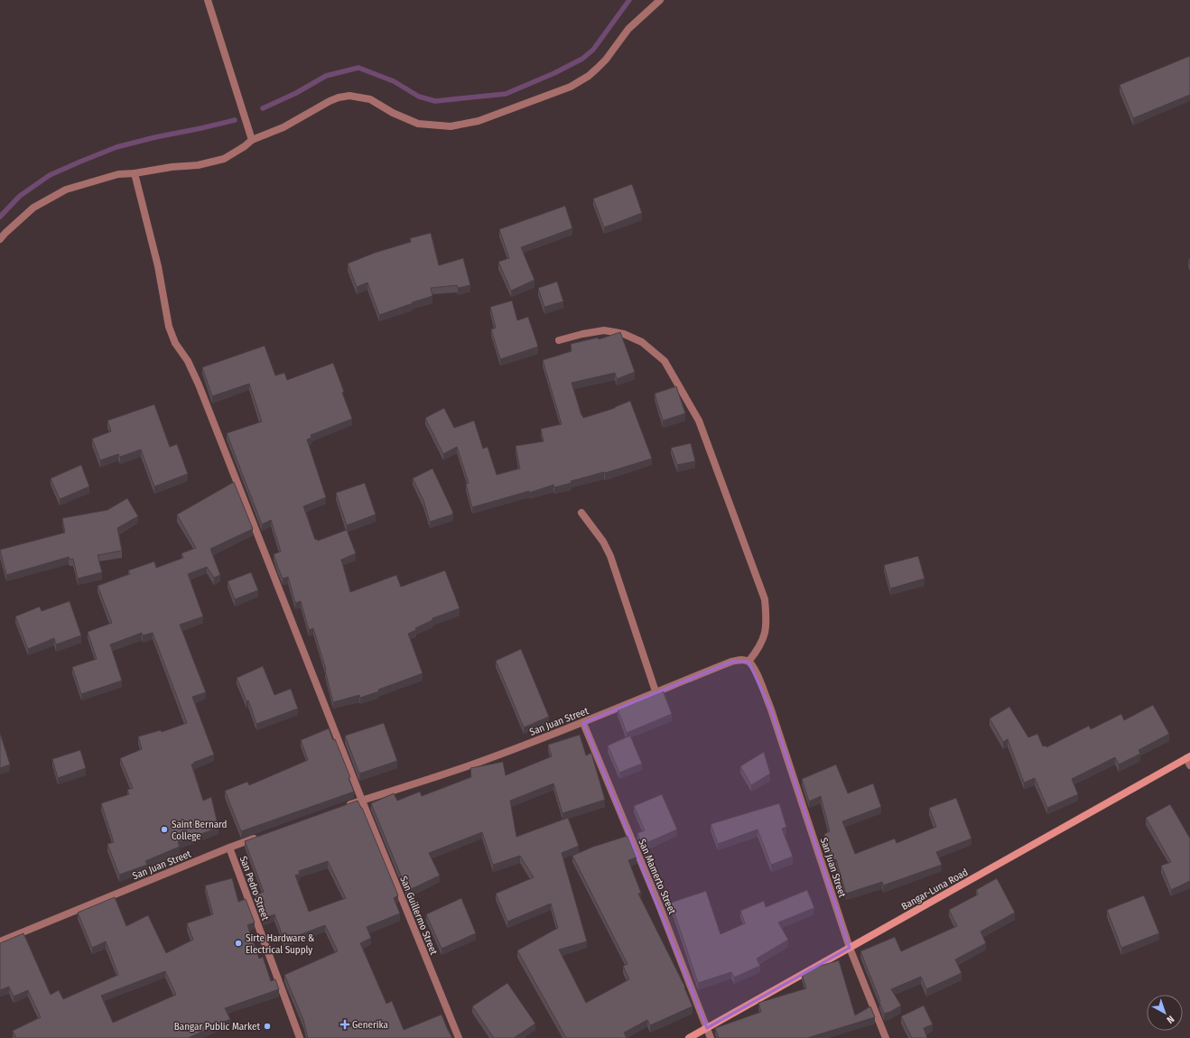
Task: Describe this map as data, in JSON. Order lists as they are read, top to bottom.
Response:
{
  "streets": {
    "main road": ["Bangar-Luna Road"],
    "street": [
      "San Juan Street",
      "San Mamerto Street",
      "San Pedro Street",
      "San Guillermo Street"
    ]
  },
  "crossings": [
    ["San Juan Street", "San Mamerto Street"],
    ["San Juan Street", "San Pedro Street"],
    ["San Juan Street", "Bangar-Luna Road"],
    ["San Juan Street", "San Guillermo Street"],
    ["San Mamerto Street", "Bangar-Luna Road"]
  ],
  "places": {
    "other": ["Saint Bernard College", "Sirte Hardware & Electrical Supply", "Bangar Public Market"],
    "health": ["Generika"]
  },
  "north": "bottom right"
}
